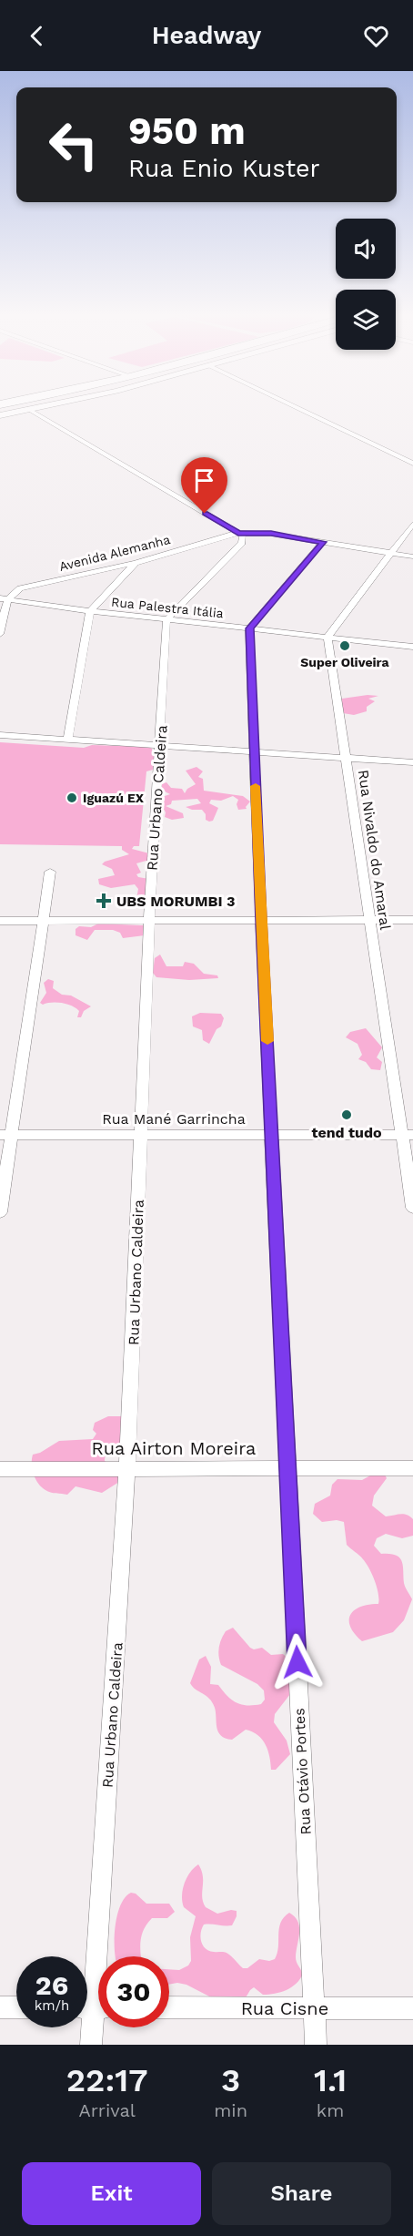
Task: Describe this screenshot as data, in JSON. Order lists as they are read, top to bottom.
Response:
{
  "streets": {
    "street": [
      "Avenida Alemanha",
      "Rua Palestra Itália",
      "Rua Urbano Caldeira",
      "Rua Nivaldo do Amaral",
      "Rua Mané Garrincha",
      "Rua Airton Moreira",
      "Rua Otávio Portes",
      "Rua Cisne"
    ]
  },
  "crossings": [
    ["Avenida Alemanha", "Rua Palestra Itália"],
    ["Rua Palestra Itália", "Rua Urbano Caldeira"],
    ["Rua Palestra Itália", "Rua Nivaldo do Amaral"],
    ["Rua Palestra Itália", "Rua Otávio Portes"],
    ["Rua Urbano Caldeira", "Rua Mané Garrincha"],
    ["Rua Urbano Caldeira", "Rua Airton Moreira"],
    ["Rua Nivaldo do Amaral", "Rua Mané Garrincha"],
    ["Rua Mané Garrincha", "Rua Otávio Portes"],
    ["Rua Airton Moreira", "Rua Otávio Portes"],
    ["Rua Otávio Portes", "Rua Cisne"]
  ],
  "places": {
    "other": ["Super Oliveira", "Iguazú EX", "tend tudo"],
    "health": ["UBS MORUMBI 3"]
  },
  "page": {
    "header": "Headway",
    "turn": ["950 m", "Rua Enio Kuster"],
    "speed": "26 km/h",
    "limit": "30",
    "eta": [
      "22:17",
      "Arrival",
      "3",
      "min",
      "1.1",
      "km"
    ],
    "buttons": ["Exit", "Share"]
  }
}
